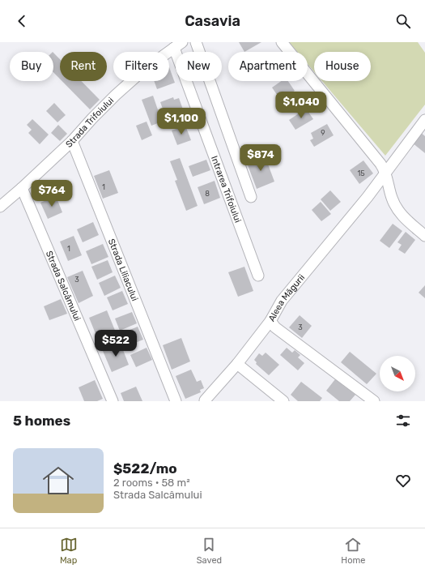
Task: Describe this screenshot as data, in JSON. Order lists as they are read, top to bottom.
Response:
{
  "streets": {
    "street": [
      "Strada Trifoiului",
      "Intrarea Trifoiului",
      "Strada Liliacului",
      "Strada Salcâmului",
      "Aleea Măgurii"
    ]
  },
  "crossings": [
    ["Strada Trifoiului", "Intrarea Trifoiului"],
    ["Strada Trifoiului", "Strada Liliacului"],
    ["Strada Trifoiului", "Strada Salcâmului"]
  ],
  "house_numbers": [
    "9",
    "15",
    "1",
    "8",
    "1",
    "3",
    "3"
  ],
  "north": "bottom right",
  "page": {
    "header": "Casavia",
    "chip": [
      "Buy",
      "Rent",
      "Filters",
      "New",
      "Apartment",
      "House"
    ],
    "price": [
      "$1,040",
      "$1,100",
      "$874",
      "$764",
      "$522"
    ],
    "heading": "5 homes",
    "list": [
      {
        "name": "$522/mo",
        "note": "2 rooms · 58 m² · Strada Salcâmului"
      }
    ],
    "tabs": ["Map", "Saved", "Home"]
  }
}
